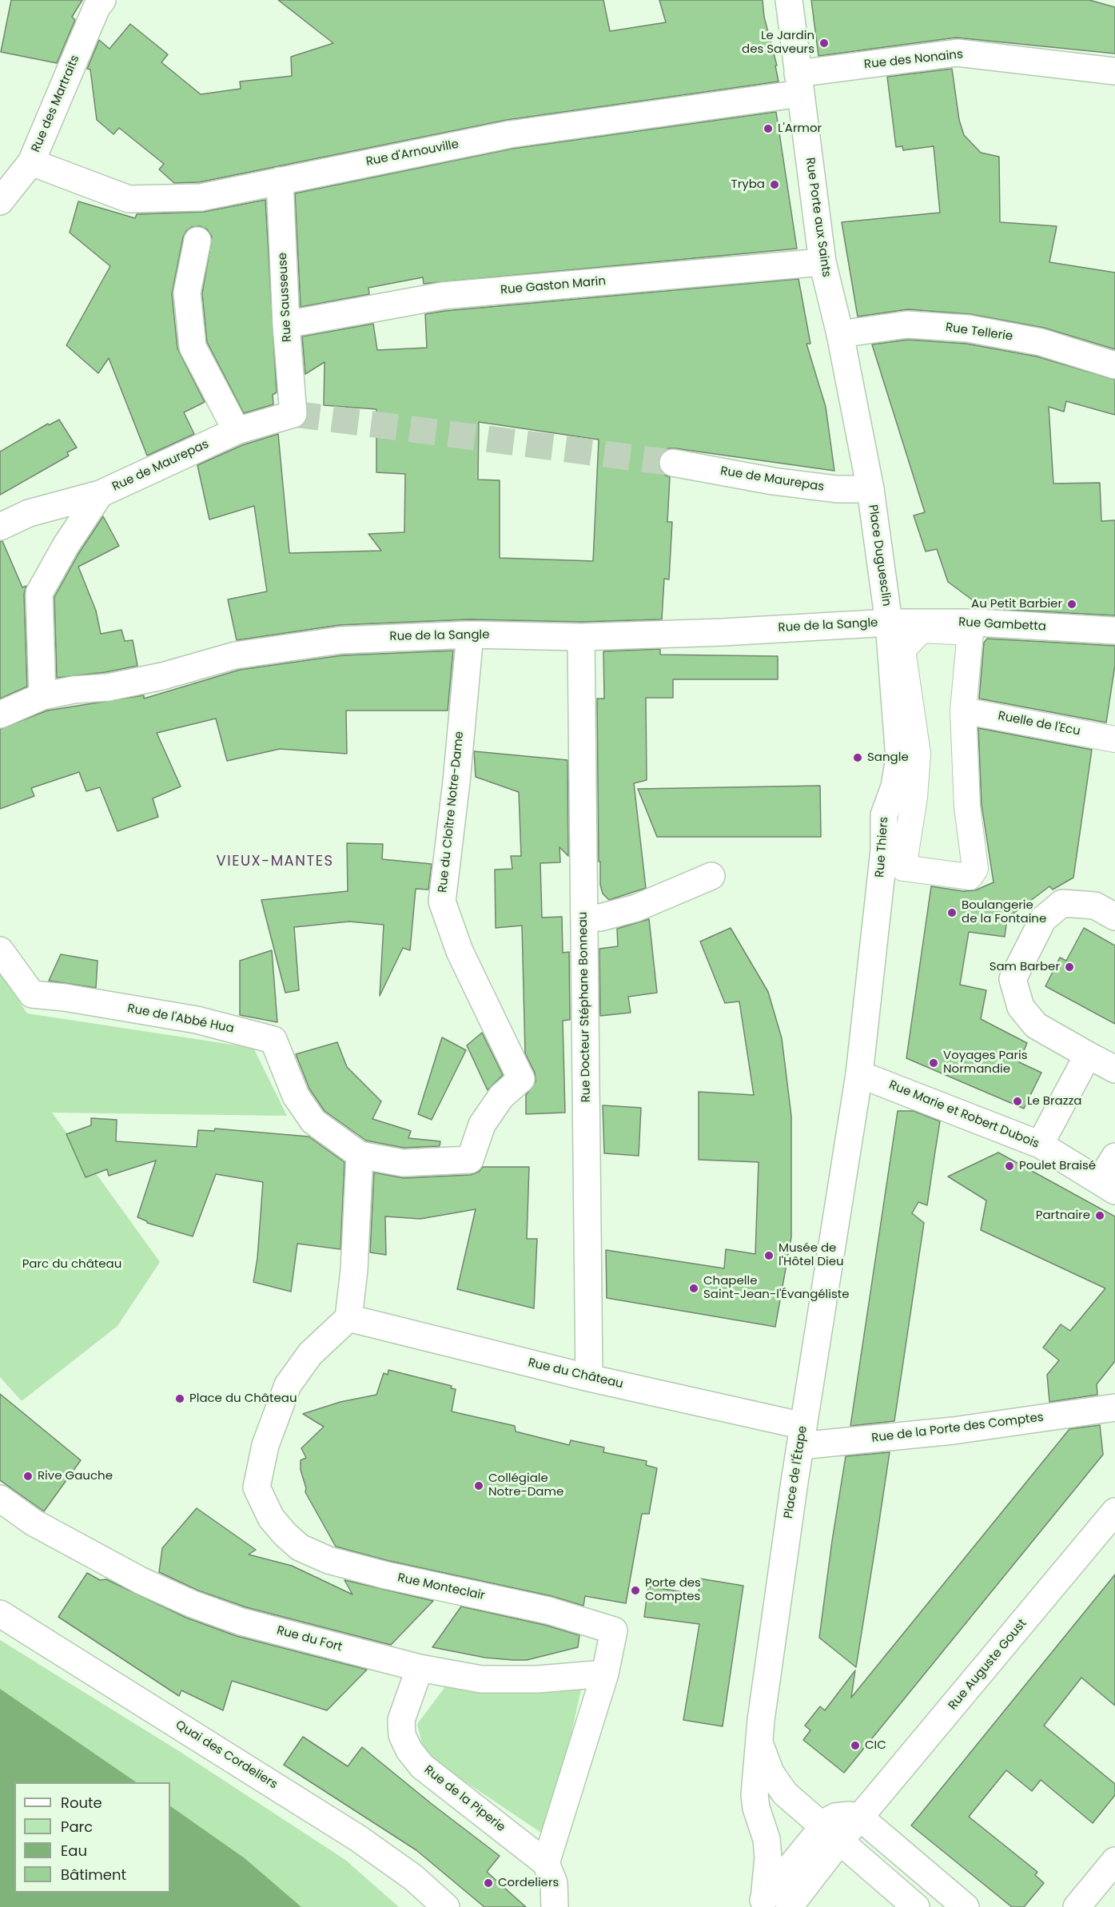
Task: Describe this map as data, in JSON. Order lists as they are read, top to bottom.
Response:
{
  "streets": {
    "street": [
      "Rue des Nonains",
      "Rue des Martraits",
      "Rue d'Arnouville",
      "Rue Porte aux Saints",
      "Rue Gaston Marin",
      "Rue Sausseuse",
      "Rue Tellerie",
      "Rue de Maurepas",
      "Place Duguesclin",
      "Rue Gambetta",
      "Rue de la Sangle",
      "Ruelle de l'Ecu",
      "Rue du Cloître Notre-Dame",
      "Rue Thiers",
      "Rue Docteur Stéphane Bonneau",
      "Rue de l'Abbé Hua",
      "Rue Marie et Robert Dubois",
      "Rue du Château",
      "Rue de la Porte des Comptes",
      "Place de l'Étape",
      "Rue Monteclair",
      "Rue du Fort",
      "Rue Auguste Goust",
      "Quai des Cordeliers",
      "Rue de la Piperie"
    ]
  },
  "crossings": [
    ["Rue des Nonains", "Rue d'Arnouville"],
    ["Rue des Nonains", "Rue Porte aux Saints"],
    ["Rue des Martraits", "Rue d'Arnouville"],
    ["Rue d'Arnouville", "Rue Porte aux Saints"],
    ["Rue d'Arnouville", "Rue Sausseuse"],
    ["Rue Porte aux Saints", "Rue Gaston Marin"],
    ["Rue Porte aux Saints", "Rue Tellerie"],
    ["Rue Porte aux Saints", "Rue de Maurepas"],
    ["Rue Porte aux Saints", "Place Duguesclin"],
    ["Rue Gaston Marin", "Rue Sausseuse"],
    ["Rue Sausseuse", "Rue de Maurepas"],
    ["Rue de Maurepas", "Place Duguesclin"],
    ["Rue de Maurepas", "Rue de la Sangle"],
    ["Place Duguesclin", "Rue Gambetta"],
    ["Place Duguesclin", "Rue de la Sangle"],
    ["Place Duguesclin", "Rue Thiers"],
    ["Rue Gambetta", "Rue de la Sangle"],
    ["Rue Gambetta", "Rue Thiers"],
    ["Rue de la Sangle", "Rue du Cloître Notre-Dame"],
    ["Rue de la Sangle", "Rue Thiers"],
    ["Rue de la Sangle", "Rue Docteur Stéphane Bonneau"],
    ["Rue du Cloître Notre-Dame", "Rue de l'Abbé Hua"],
    ["Rue Thiers", "Rue Marie et Robert Dubois"],
    ["Rue Thiers", "Place de l'Étape"],
    ["Rue Docteur Stéphane Bonneau", "Rue du Château"],
    ["Rue Marie et Robert Dubois", "Place de l'Étape"],
    ["Rue du Château", "Rue de la Porte des Comptes"],
    ["Rue du Château", "Place de l'Étape"],
    ["Rue du Château", "Rue Monteclair"],
    ["Rue de la Porte des Comptes", "Place de l'Étape"],
    ["Rue Monteclair", "Rue du Fort"],
    ["Rue du Fort", "Rue de la Piperie"]
  ],
  "districts": ["VIEUX-MANTES"],
  "parks": ["Parc du château"],
  "places": [
    "Le Jardin des Saveurs",
    "L'Armor",
    "Tryba",
    "Au Petit Barbier",
    "Sangle",
    "Boulangerie de la Fontaine",
    "Sam Barber",
    "Voyages Paris Normandie",
    "Le Brazza",
    "Poulet Braisé",
    "Partnaire",
    "Musée de l'Hôtel Dieu",
    "Chapelle Saint-Jean-l'Évangéliste",
    "Place du Château",
    "Rive Gauche",
    "Collégiale Notre-Dame",
    "Porte des Comptes",
    "CIC",
    "Cordeliers"
  ],
  "legend": [
    "Route",
    "Parc",
    "Eau",
    "Bâtiment"
  ]
}
